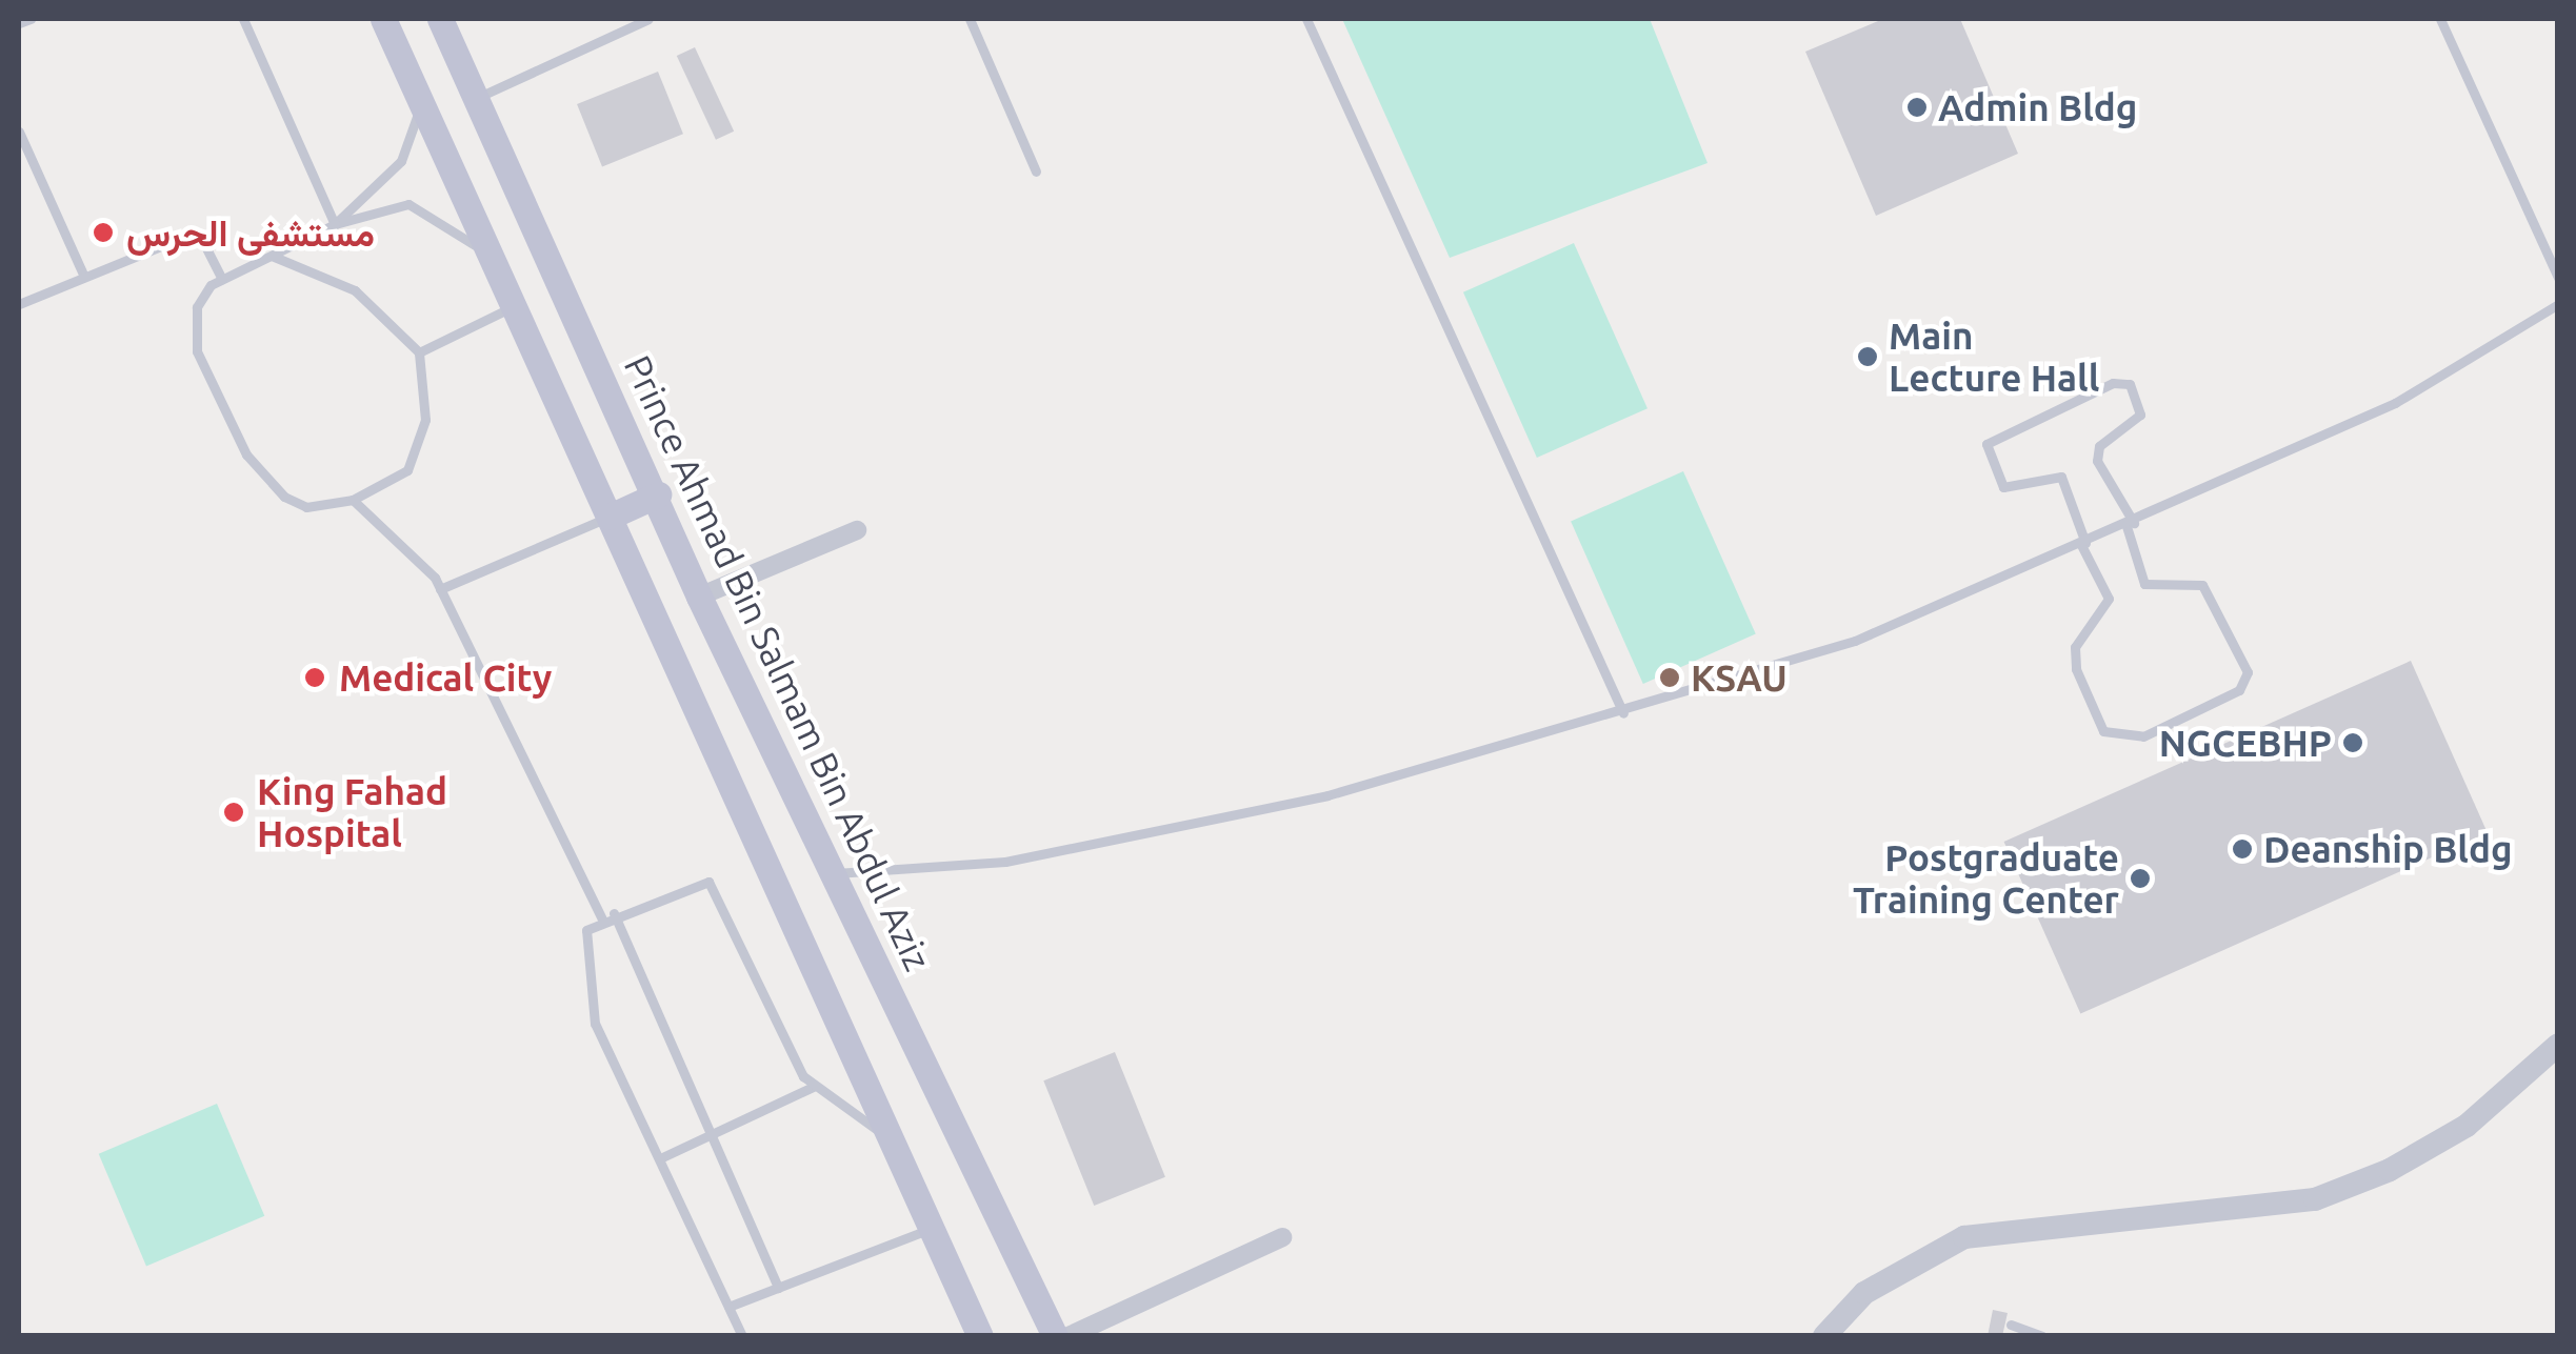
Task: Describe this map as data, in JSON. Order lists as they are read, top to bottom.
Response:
{
  "streets": {
    "main road": ["Prince Ahmad Bin Salmam Bin Abdul Aziz"]
  },
  "places": [
    "Admin Bldg",
    "مستشفى الحرس",
    "Main Lecture Hall",
    "Medical City",
    "KSAU",
    "NGCEBHP",
    "King Fahad Hospital",
    "Deanship Bldg",
    "Postgraduate Training Center"
  ]
}
